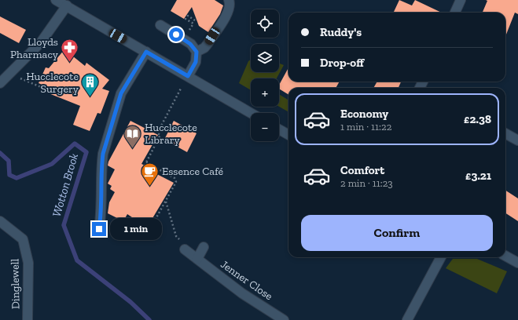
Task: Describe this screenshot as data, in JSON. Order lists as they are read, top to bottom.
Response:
{
  "streets": {
    "street": ["Jenner Close", "Dinglewell"]
  },
  "water": ["Wotton Brook"],
  "places": {
    "pharmacy": ["Lloyds Pharmacy"],
    "building": ["Hucclecote Surgery"],
    "library": ["Hucclecote Library"],
    "cafe": ["Essence Café"]
  },
  "page": {
    "map_buttons": ["+", "−"],
    "banner": ["Ruddy's", "Drop-off"],
    "list": [
      {
        "name": "Economy",
        "note": "1 min · 11:22",
        "value": "£2.38"
      },
      {
        "name": "Comfort",
        "note": "2 min · 11:23",
        "value": "£3.21"
      }
    ],
    "buttons": "Confirm",
    "bubble": "1 min"
  }
}
